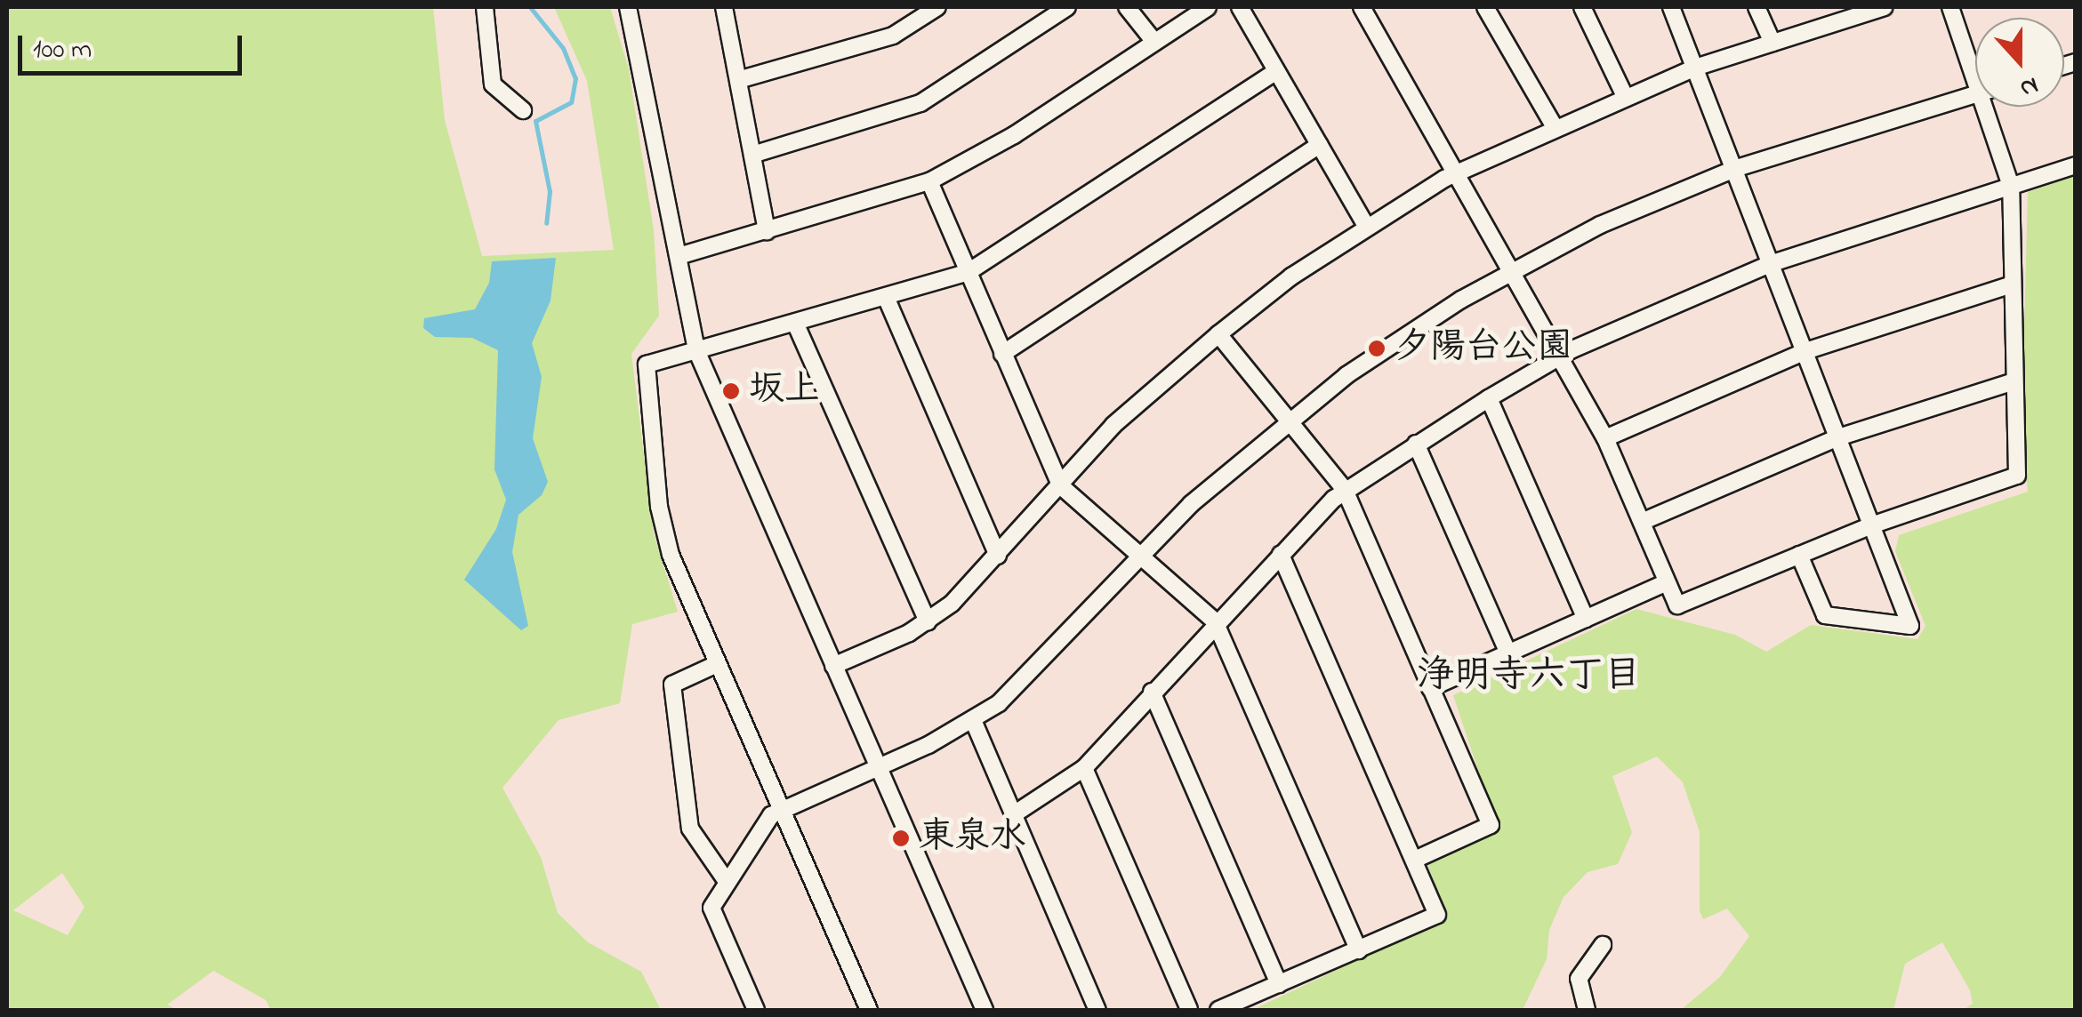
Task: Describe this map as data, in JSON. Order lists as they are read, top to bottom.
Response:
{
  "districts": ["浄明寺六丁目"],
  "places": ["夕陽台公園", "坂上", "東泉水"],
  "scale_bar": "100 m",
  "north": "bottom"
}
